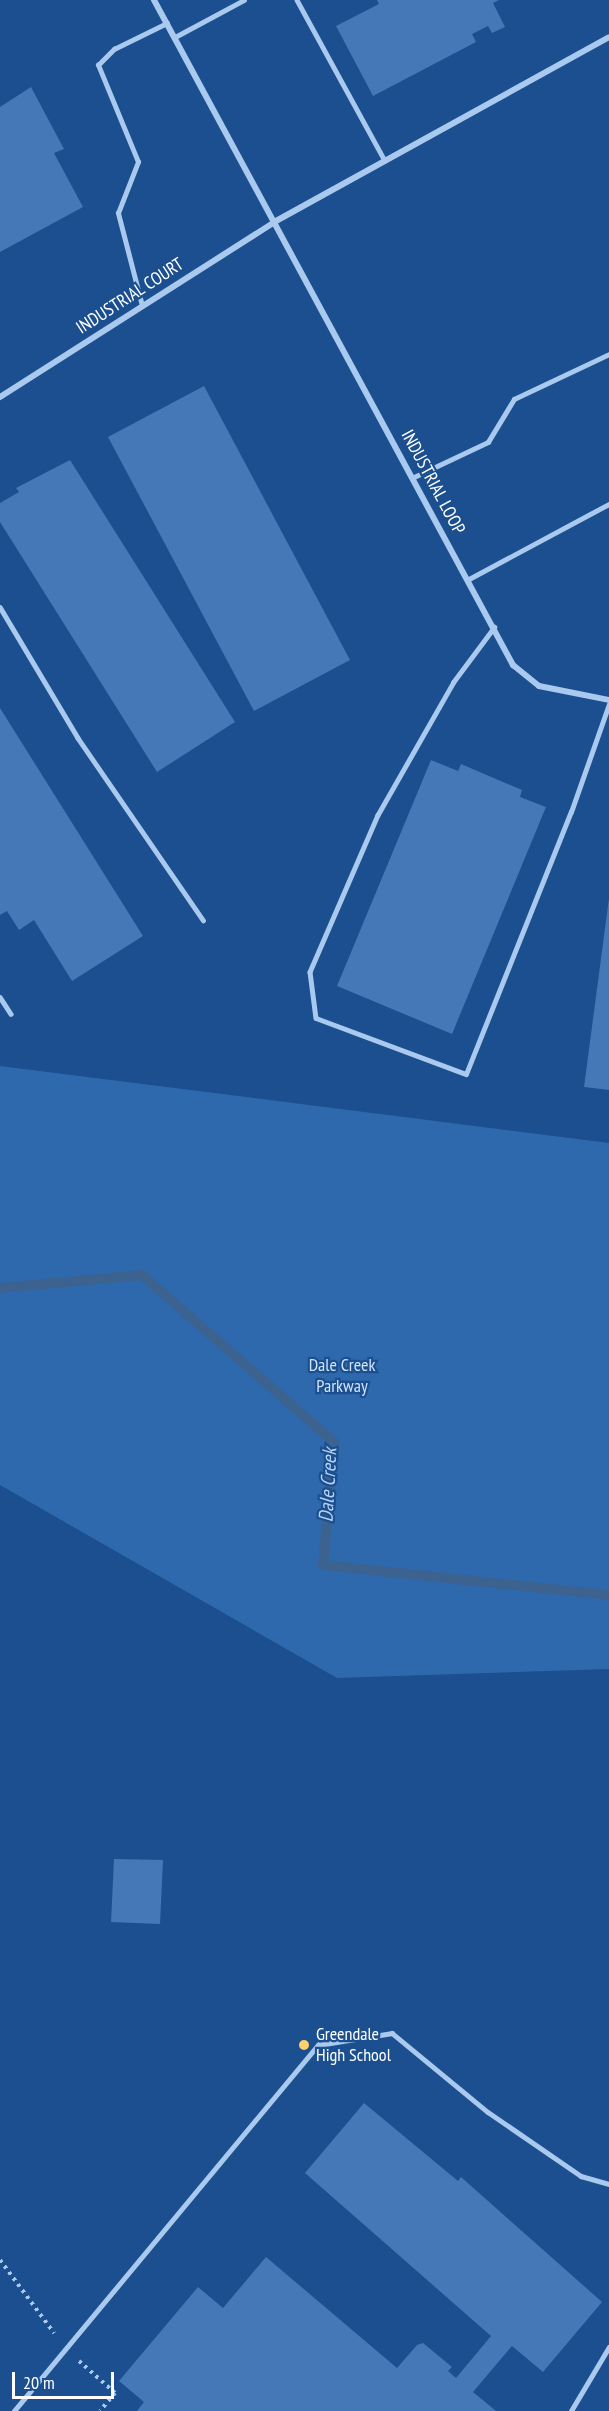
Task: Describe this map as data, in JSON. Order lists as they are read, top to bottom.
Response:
{
  "streets": {
    "street": ["INDUSTRIAL COURT", "INDUSTRIAL LOOP"]
  },
  "crossings": [
    ["INDUSTRIAL COURT", "INDUSTRIAL LOOP"]
  ],
  "water": ["Dale Creek"],
  "parks": ["Dale Creek Parkway"],
  "places": ["Greendale High School"],
  "scale_bar": "20 m"
}
